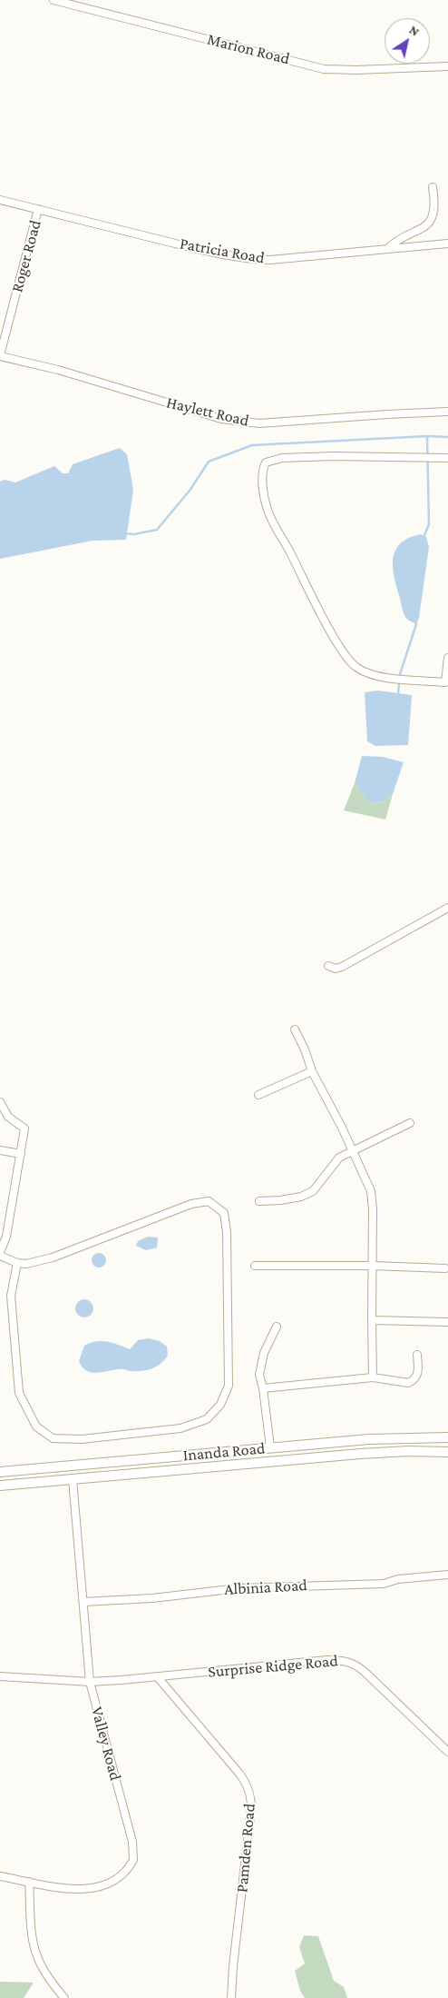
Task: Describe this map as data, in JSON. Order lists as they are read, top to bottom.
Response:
{
  "streets": {
    "main road": ["Inanda Road"],
    "street": [
      "Marion Road",
      "Patricia Road",
      "Roger Road",
      "Haylett Road",
      "Albinia Road",
      "Surprise Ridge Road",
      "Valley Road",
      "Pamden Road"
    ]
  },
  "crossings": [
    ["Patricia Road", "Roger Road"],
    ["Roger Road", "Haylett Road"],
    ["Inanda Road", "Valley Road"],
    ["Albinia Road", "Valley Road"],
    ["Surprise Ridge Road", "Valley Road"],
    ["Surprise Ridge Road", "Pamden Road"]
  ],
  "north": "top right"
}
